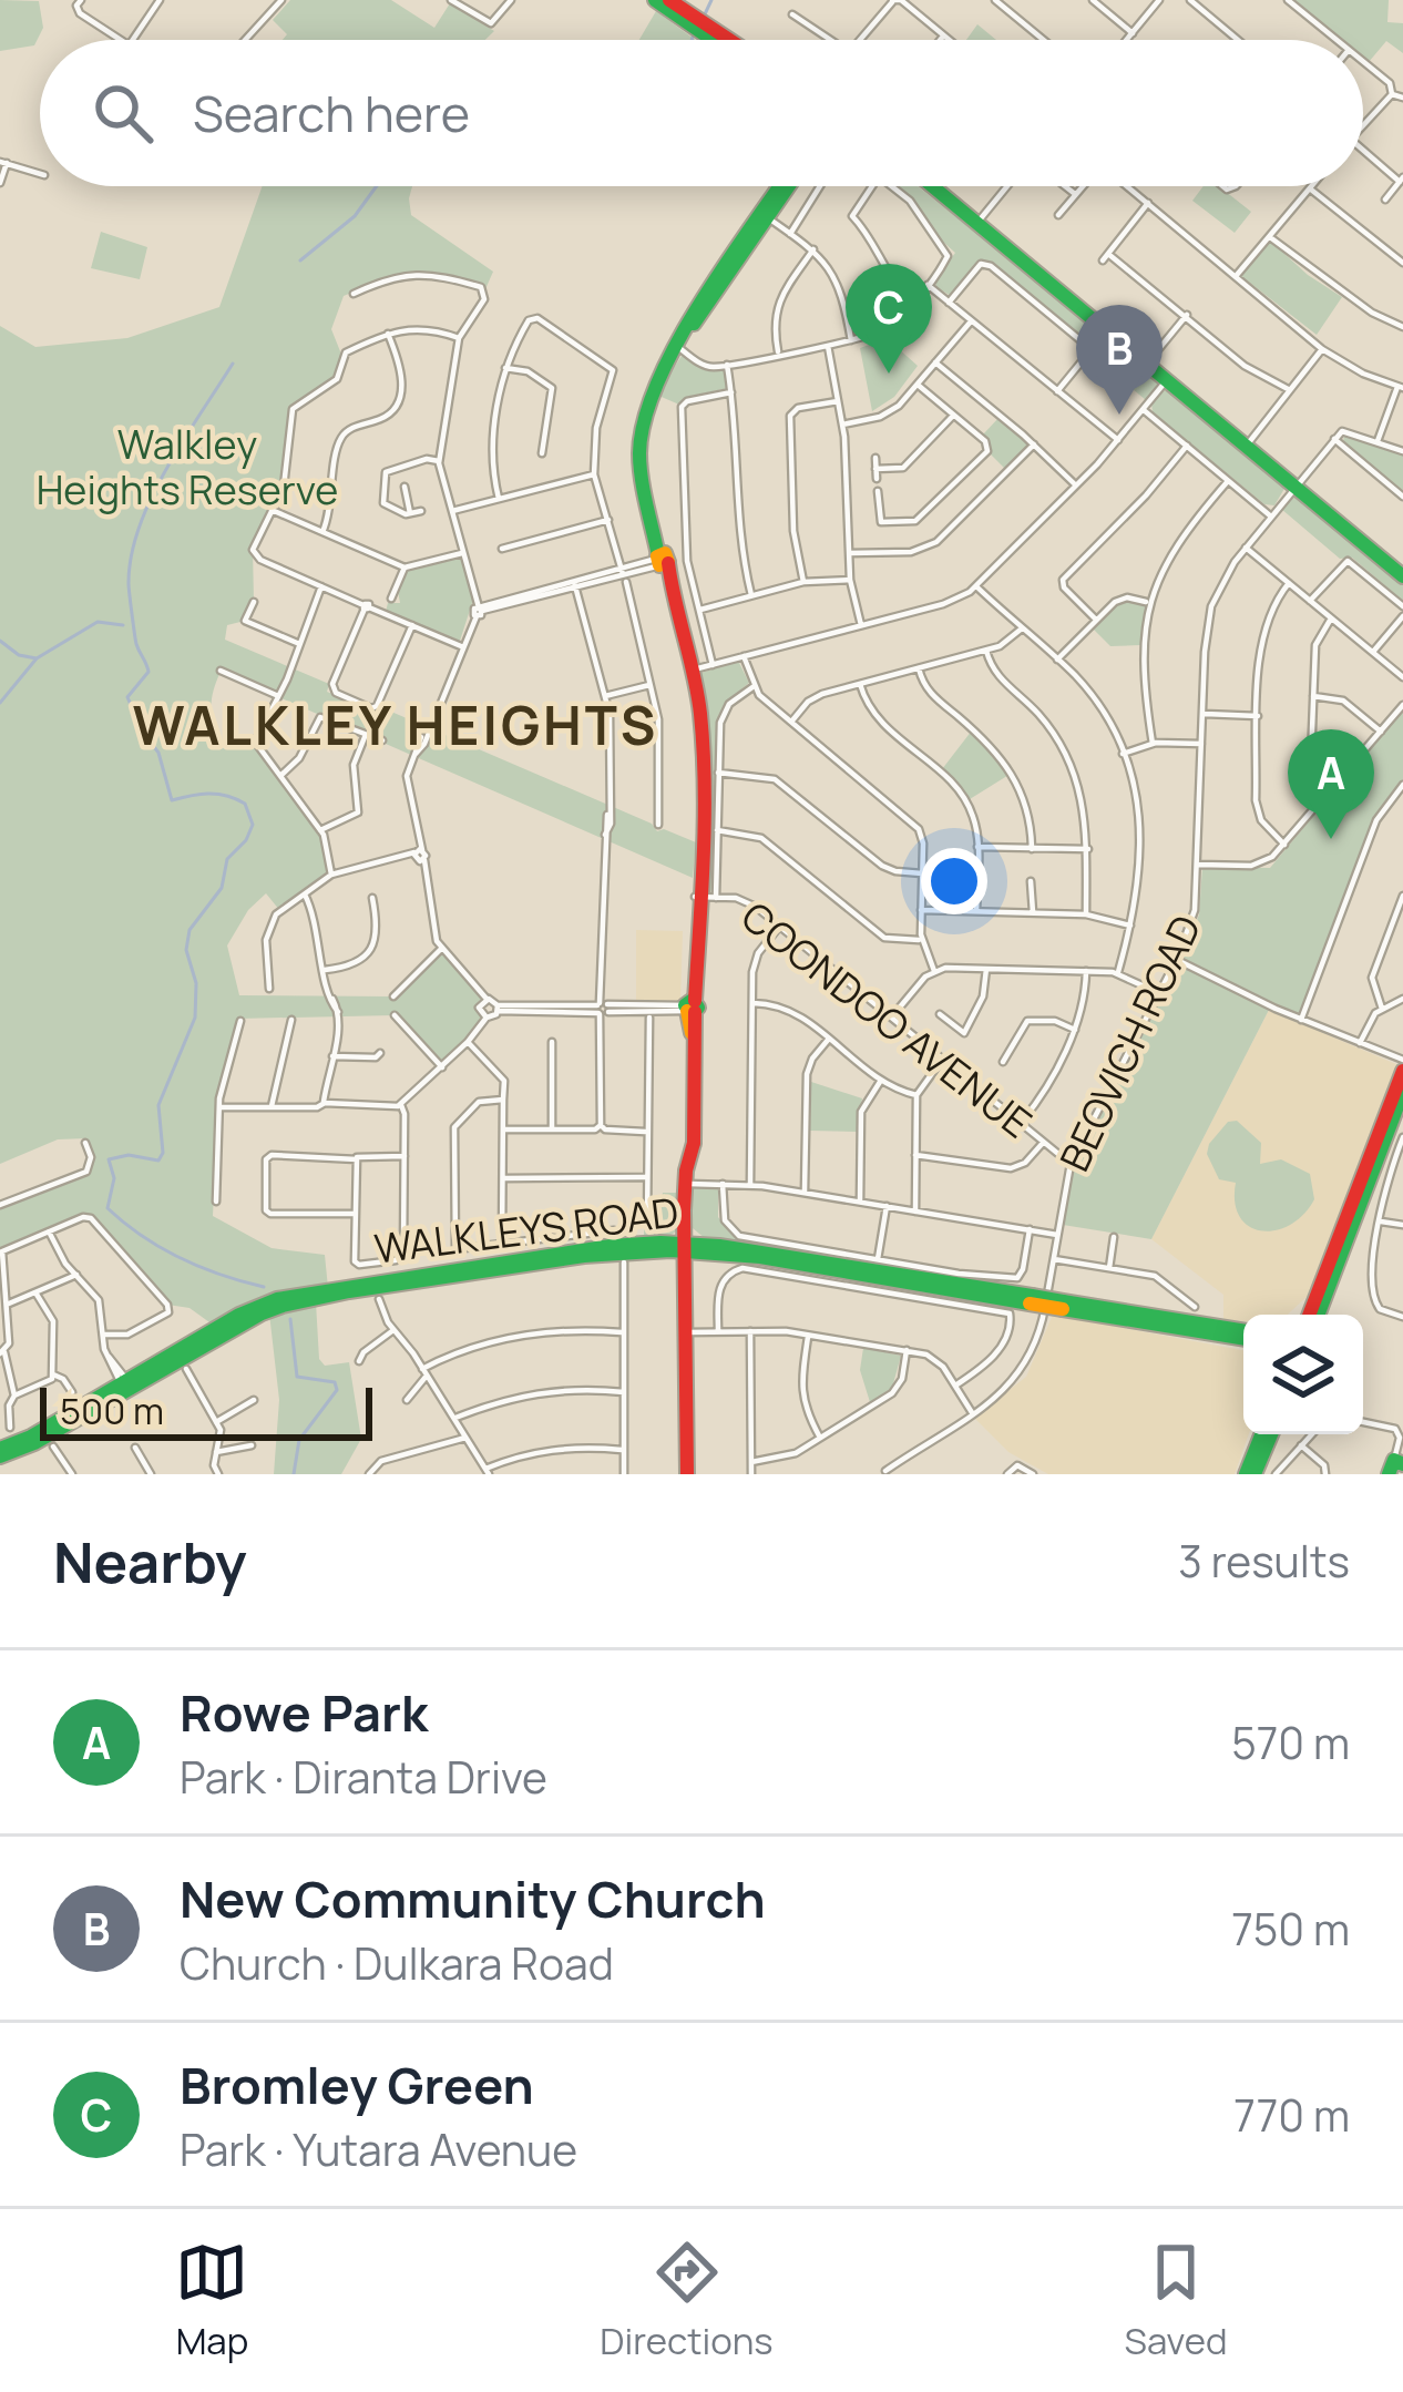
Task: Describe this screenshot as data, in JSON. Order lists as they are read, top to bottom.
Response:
{
  "streets": {
    "main road": ["WALKLEYS ROAD"],
    "street": ["COONDOO AVENUE", "BEOVICH ROAD"]
  },
  "crossings": [
    ["COONDOO AVENUE", "BEOVICH ROAD"]
  ],
  "districts": ["WALKLEY HEIGHTS"],
  "parks": ["Walkley Heights Reserve"],
  "scale_bar": "500 m",
  "page": {
    "search": "Search here",
    "pins": ["C", "B", "A"],
    "scale": "500 m",
    "heading": ["Nearby", "3 results"],
    "list": [
      {
        "mark": "A",
        "name": "Rowe Park",
        "note": "Park · Diranta Drive",
        "value": "570 m"
      },
      {
        "mark": "B",
        "name": "New Community Church",
        "note": "Church · Dulkara Road",
        "value": "750 m"
      },
      {
        "mark": "C",
        "name": "Bromley Green",
        "note": "Park · Yutara Avenue",
        "value": "770 m"
      }
    ],
    "nav": ["Map", "Directions", "Saved"]
  }
}
